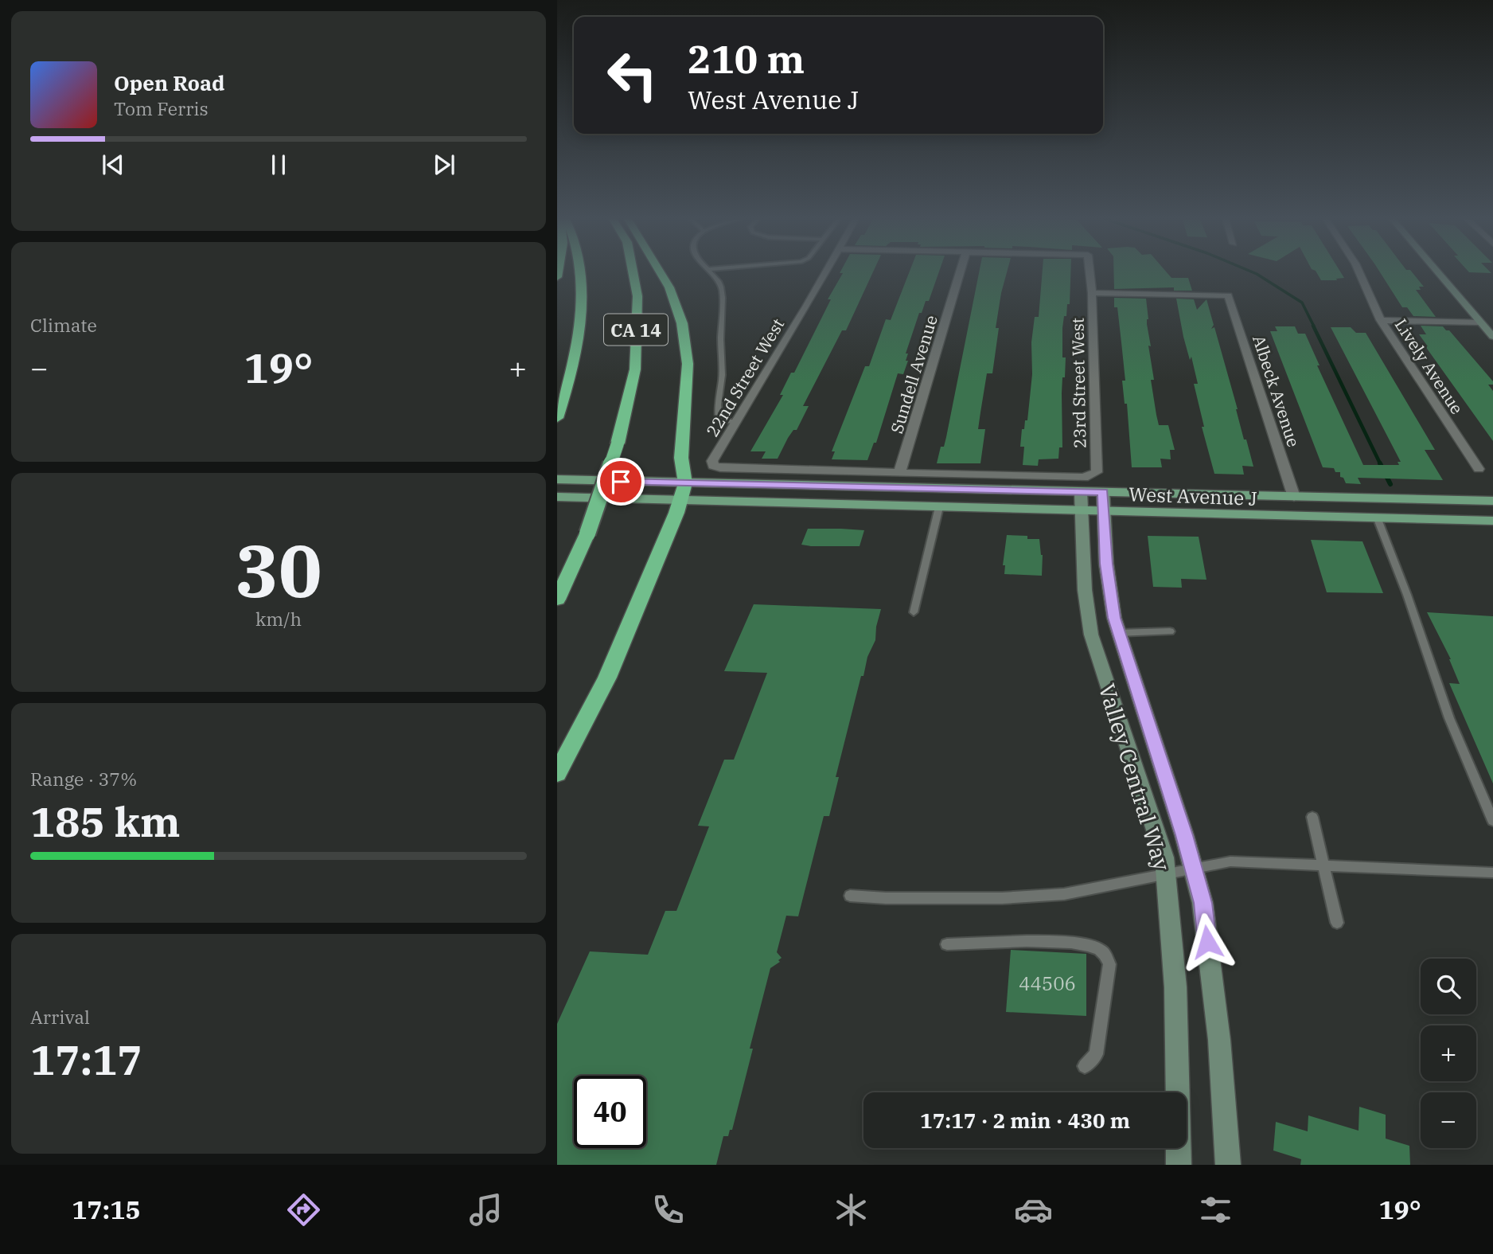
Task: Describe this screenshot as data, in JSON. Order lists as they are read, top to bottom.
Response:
{
  "streets": {
    "highway": ["CA 14"],
    "main road": ["West Avenue J"],
    "street": [
      "Lively Avenue",
      "Sundell Avenue",
      "22nd Street West",
      "23rd Street West",
      "Albeck Avenue",
      "Valley Central Way"
    ]
  },
  "crossings": [
    ["Sundell Avenue", "22nd Street West"],
    ["Sundell Avenue", "23rd Street West"],
    ["22nd Street West", "23rd Street West"],
    ["23rd Street West", "Albeck Avenue"],
    ["Albeck Avenue", "West Avenue J"],
    ["West Avenue J", "Valley Central Way"]
  ],
  "house_numbers": ["44506"],
  "page": {
    "turn": ["210 m", "West Avenue J"],
    "song": ["Open Road", "Tom Ferris"],
    "tile": [
      "Climate",
      ["30", "km/h"],
      ["Range · 37%", "185 km"],
      ["Arrival", "17:17"]
    ],
    "heat": ["−", "19°", "+"],
    "map_buttons": ["+", "−"],
    "limit": "40",
    "trip": "17:17 · 2 min · 430 m",
    "tabs": ["17:15", "19°"]
  }
}
